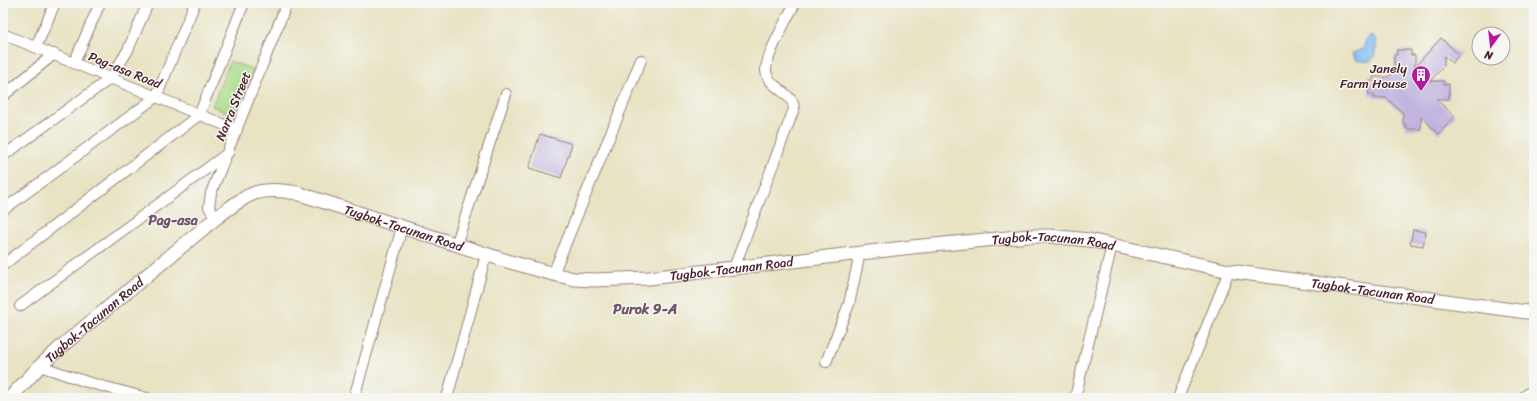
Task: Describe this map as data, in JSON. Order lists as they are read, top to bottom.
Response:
{
  "streets": {
    "street": ["Pag-asa Road", "Narra Street", "Tugbok-Tacunan Road"]
  },
  "crossings": [
    ["Pag-asa Road", "Narra Street"],
    ["Narra Street", "Tugbok-Tacunan Road"]
  ],
  "districts": ["Pag-asa", "Purok 9-A"],
  "places": {
    "building": ["Janely Farm House"]
  },
  "north": "bottom"
}
